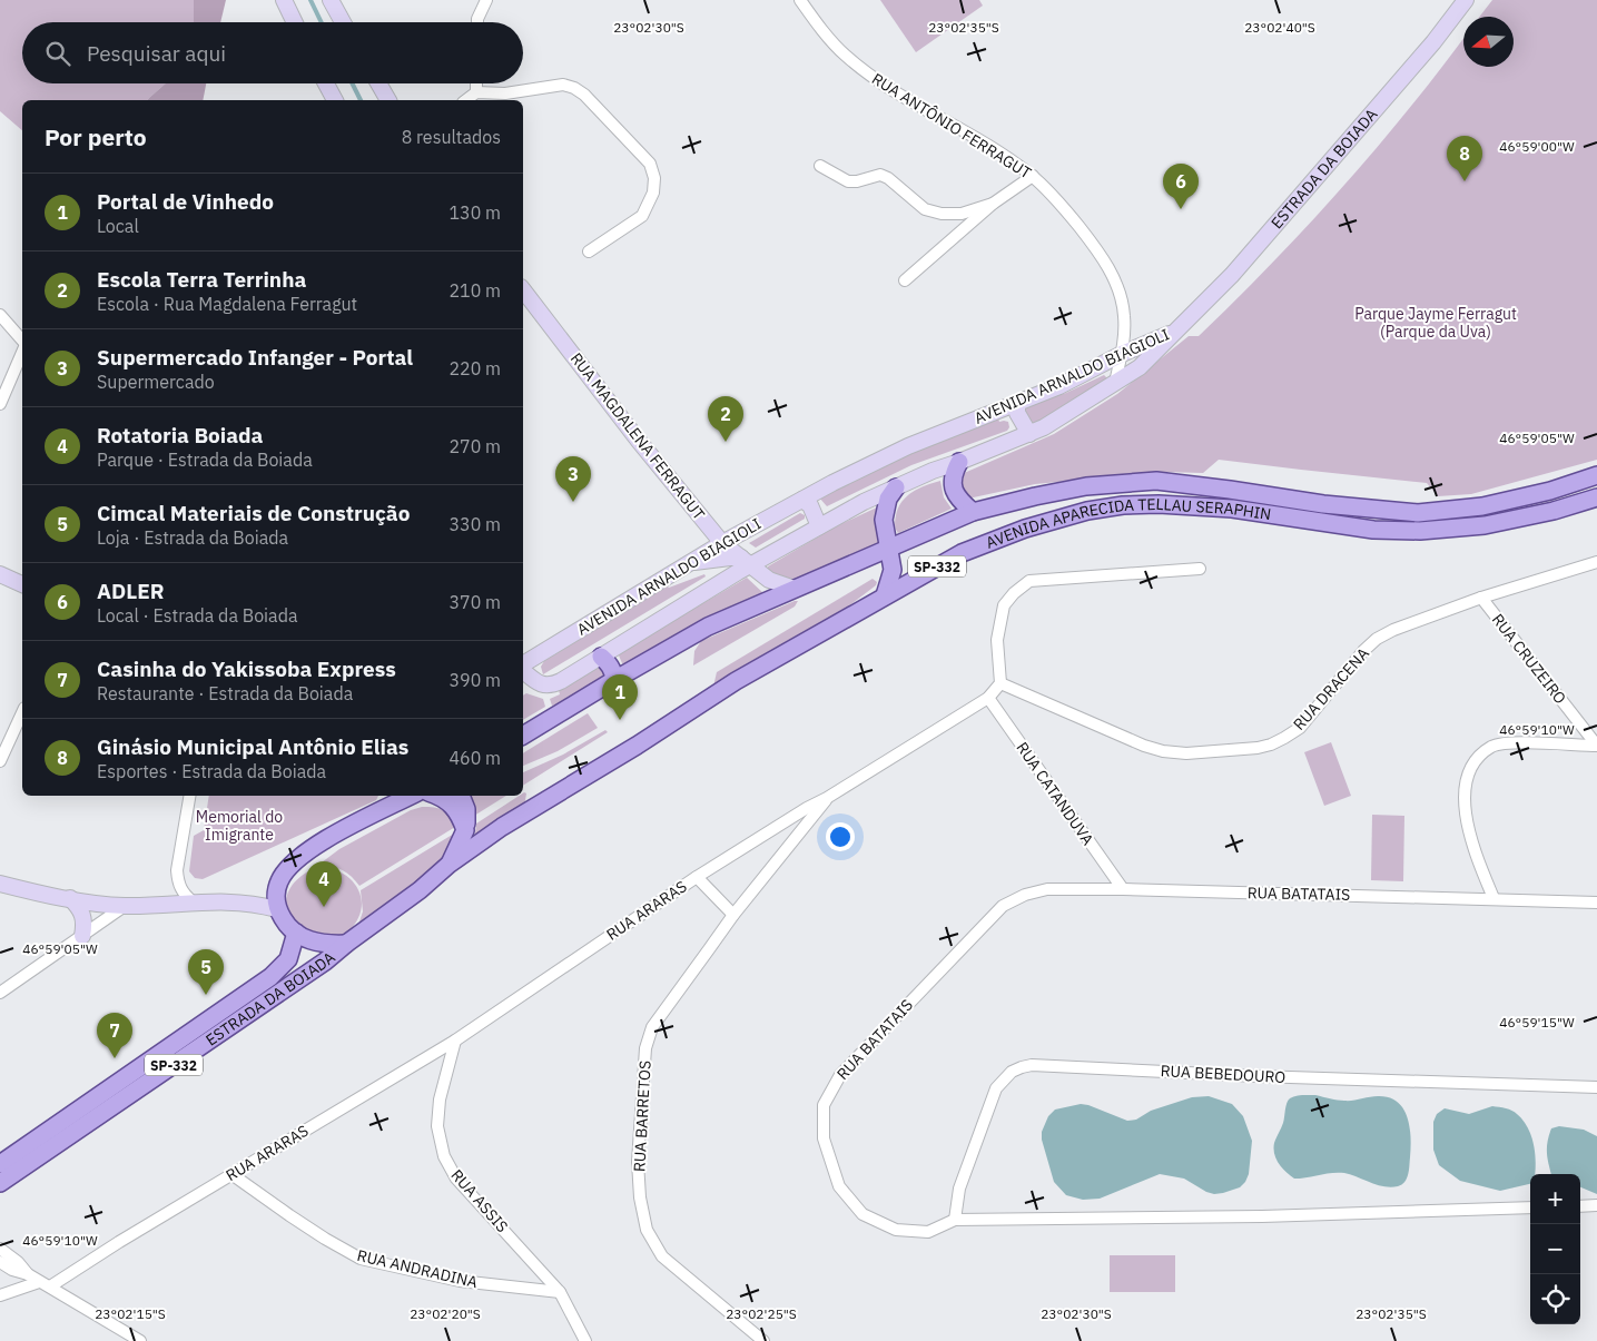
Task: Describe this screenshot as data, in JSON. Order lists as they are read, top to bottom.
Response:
{
  "streets": {
    "main road": [
      "ESTRADA DA BOIADA",
      "AVENIDA ARNALDO BIAGIOLI",
      "RUA MAGDALENA FERRAGUT",
      "AVENIDA APARECIDA TELLAU SERAPHIN",
      "SP-332"
    ],
    "street": [
      "RUA ANTÔNIO FERRAGUT",
      "RUA CRUZEIRO",
      "RUA DRACENA",
      "RUA CATANDUVA",
      "RUA BATATAIS",
      "RUA ARARAS",
      "RUA BEBEDOURO",
      "RUA BARRETOS",
      "RUA ASSIS",
      "RUA ANDRADINA"
    ]
  },
  "crossings": [
    ["RUA ANTÔNIO FERRAGUT", "AVENIDA ARNALDO BIAGIOLI"],
    ["ESTRADA DA BOIADA", "AVENIDA ARNALDO BIAGIOLI"],
    ["ESTRADA DA BOIADA", "AVENIDA APARECIDA TELLAU SERAPHIN"],
    ["AVENIDA ARNALDO BIAGIOLI", "RUA MAGDALENA FERRAGUT"],
    ["RUA MAGDALENA FERRAGUT", "AVENIDA APARECIDA TELLAU SERAPHIN"],
    ["RUA CRUZEIRO", "RUA DRACENA"],
    ["RUA DRACENA", "RUA ARARAS"],
    ["RUA CATANDUVA", "RUA BATATAIS"],
    ["RUA CATANDUVA", "RUA ARARAS"],
    ["RUA BATATAIS", "RUA BEBEDOURO"],
    ["RUA ARARAS", "RUA BARRETOS"],
    ["RUA ARARAS", "RUA ASSIS"],
    ["RUA ARARAS", "RUA ANDRADINA"],
    ["RUA ASSIS", "RUA ANDRADINA"]
  ],
  "parks": ["Parque Jayme Ferragut (Parque da Uva)", "Memorial do Imigrante"],
  "north": "left",
  "page": {
    "search": "Pesquisar aqui",
    "heading": ["Por perto", "8 resultados"],
    "pins": [
      "8",
      "6",
      "2",
      "3",
      "1",
      "4",
      "5",
      "7"
    ],
    "list": [
      {
        "mark": "1",
        "name": "Portal de Vinhedo",
        "note": "Local",
        "value": "130 m"
      },
      {
        "mark": "2",
        "name": "Escola Terra Terrinha",
        "note": "Escola · Rua Magdalena Ferragut",
        "value": "210 m"
      },
      {
        "mark": "3",
        "name": "Supermercado Infanger - Portal",
        "note": "Supermercado",
        "value": "220 m"
      },
      {
        "mark": "4",
        "name": "Rotatoria Boiada",
        "note": "Parque · Estrada da Boiada",
        "value": "270 m"
      },
      {
        "mark": "5",
        "name": "Cimcal Materiais de Construção",
        "note": "Loja · Estrada da Boiada",
        "value": "330 m"
      },
      {
        "mark": "6",
        "name": "ADLER",
        "note": "Local · Estrada da Boiada",
        "value": "370 m"
      },
      {
        "mark": "7",
        "name": "Casinha do Yakissoba Express",
        "note": "Restaurante · Estrada da Boiada",
        "value": "390 m"
      },
      {
        "mark": "8",
        "name": "Ginásio Municipal Antônio Elias",
        "note": "Esportes · Estrada da Boiada",
        "value": "460 m"
      }
    ],
    "map_buttons": ["+", "−"]
  },
  "coordinates": [
    "23°02'30\"S",
    "23°02'35\"S",
    "23°02'40\"S",
    "46°59'00\"W",
    "46°59'05\"W",
    "46°59'10\"W",
    "46°59'15\"W",
    "23°02'15\"S",
    "23°02'20\"S",
    "23°02'25\"S"
  ]
}
